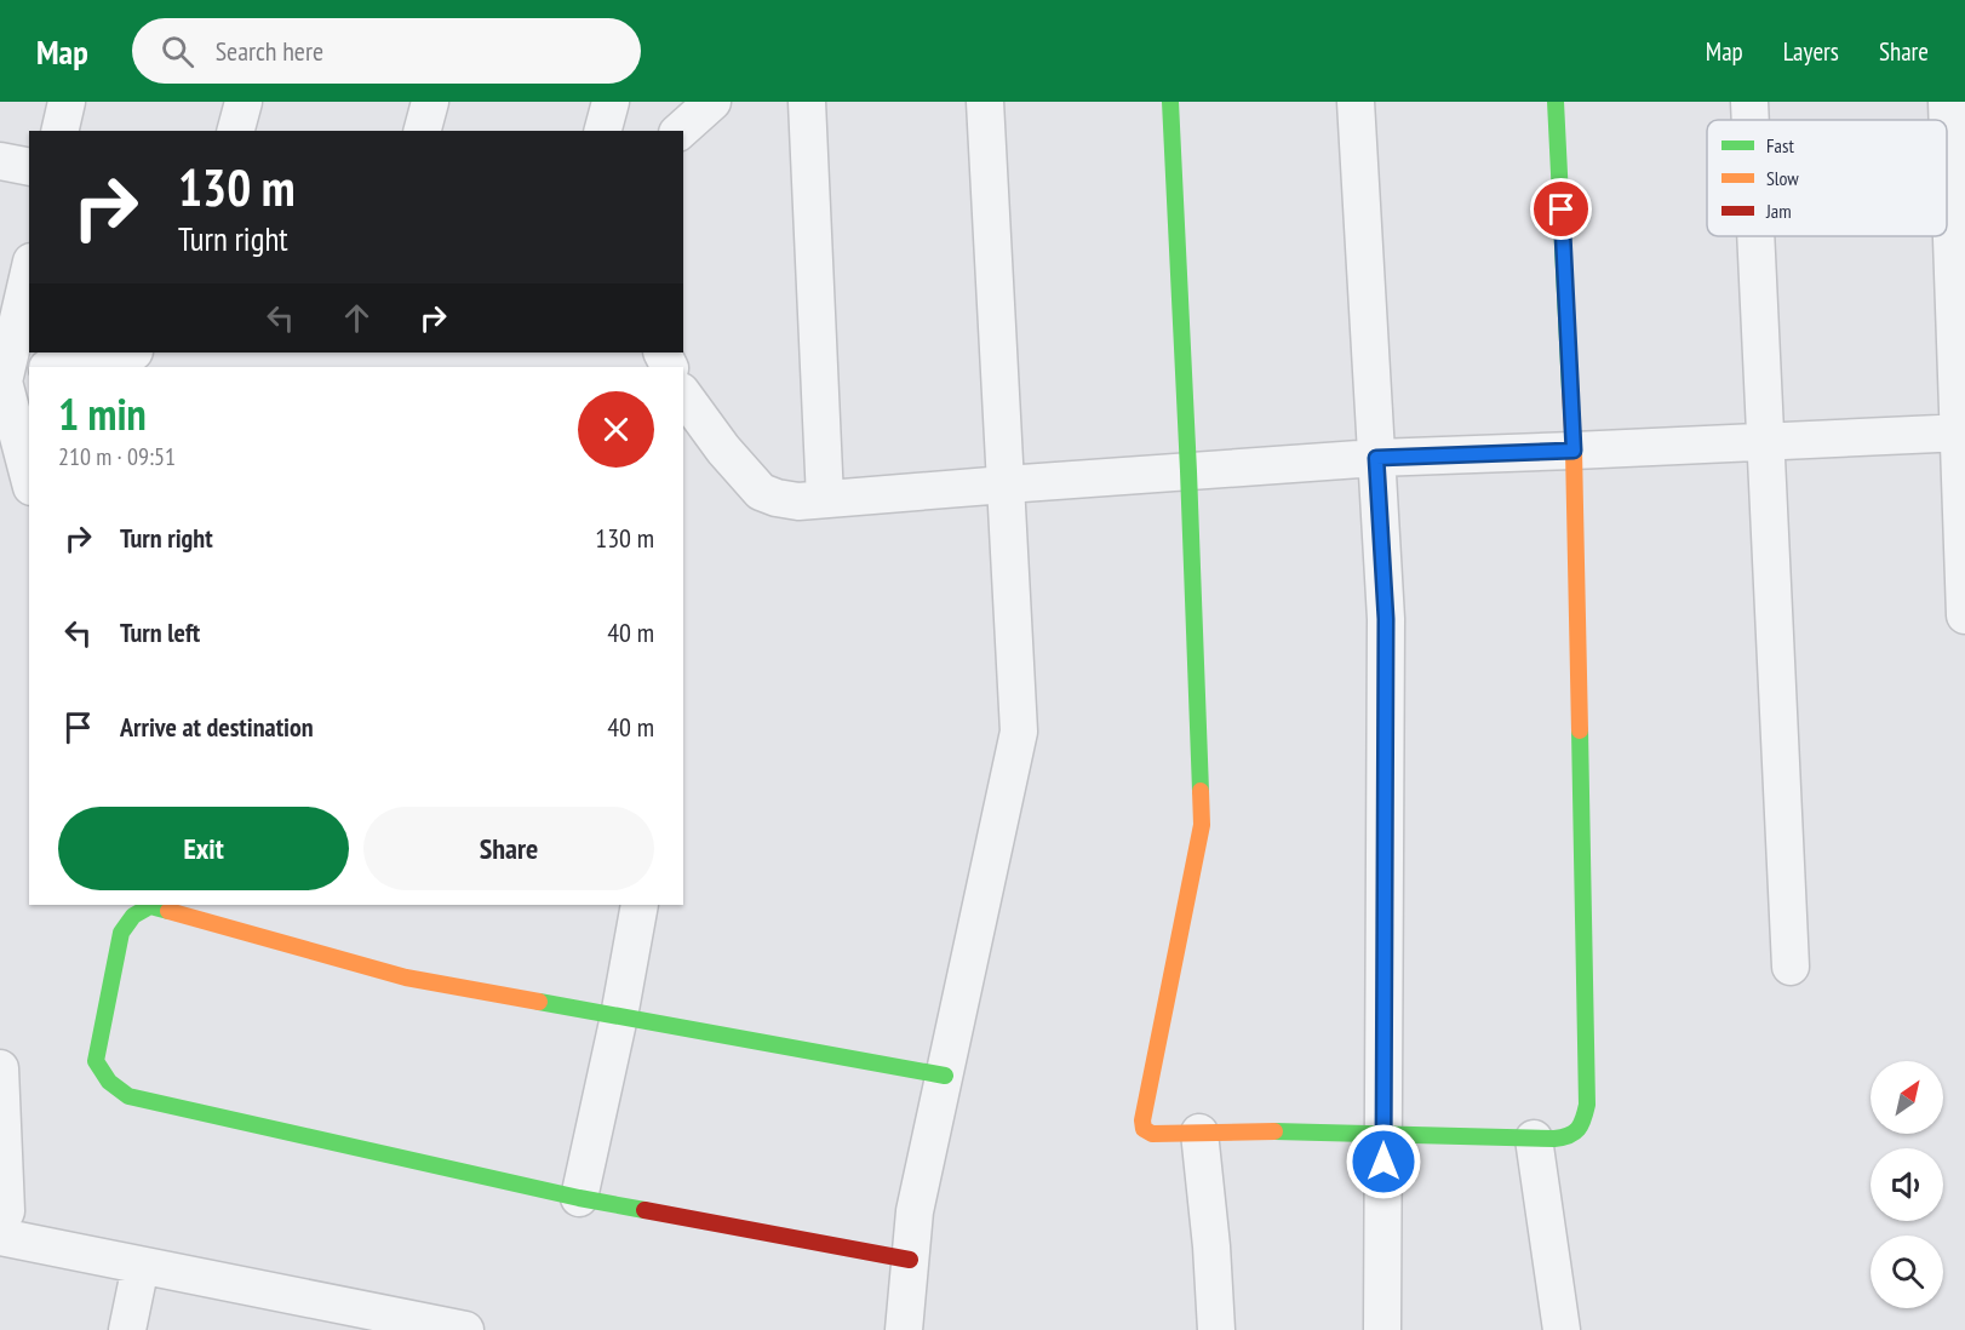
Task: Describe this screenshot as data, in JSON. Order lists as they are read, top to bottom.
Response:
{
  "legend": ["Fast", "Slow", "Jam"],
  "north": "top right",
  "page": {
    "header": "Map",
    "search": "Search here",
    "nav": ["Map", "Layers", "Share"],
    "turn": ["130 m", "Turn right"],
    "heading": ["1 min", "210 m · 09:51"],
    "list": [
      {
        "name": "Turn right",
        "value": "130 m"
      },
      {
        "name": "Turn left",
        "value": "40 m"
      },
      {
        "name": "Arrive at destination",
        "value": "40 m"
      }
    ],
    "buttons": ["Exit", "Share"]
  }
}
